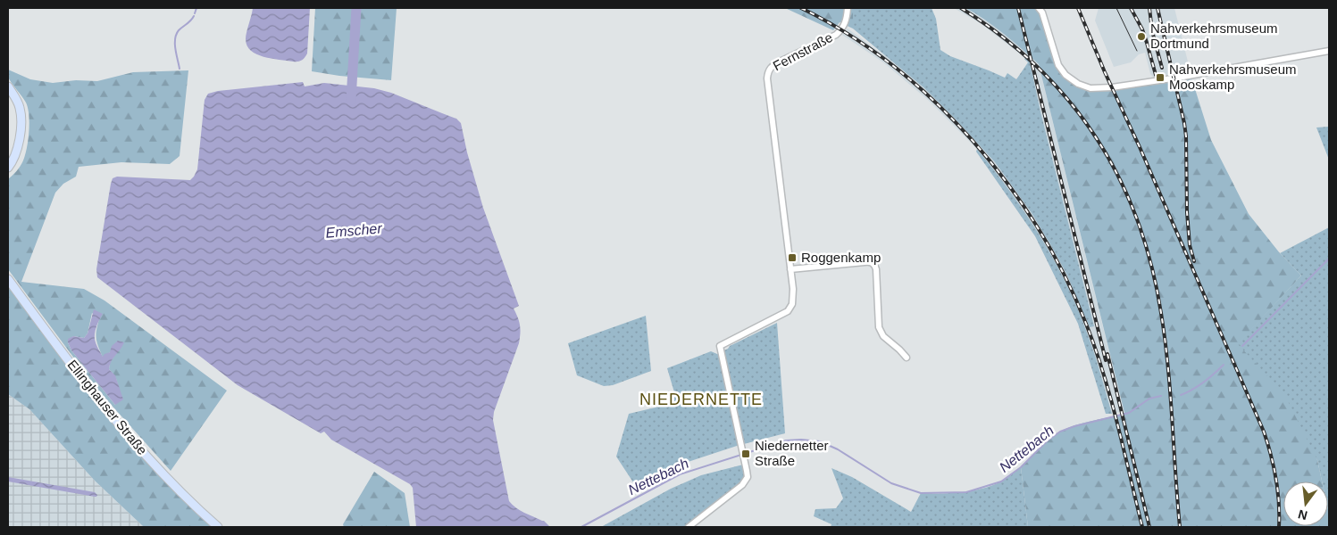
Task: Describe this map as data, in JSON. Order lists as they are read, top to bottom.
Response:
{
  "streets": {
    "main road": ["Ellinghauser Straße"],
    "street": ["Fernstraße"]
  },
  "districts": ["NIEDERNETTE"],
  "water": ["Emscher", "Nettebach"],
  "places": {
    "other": ["Nahverkehrsmuseum Dortmund"],
    "transit": ["Nahverkehrsmuseum Mooskamp", "Roggenkamp", "Niedernetter Straße"]
  },
  "north": "bottom"
}
